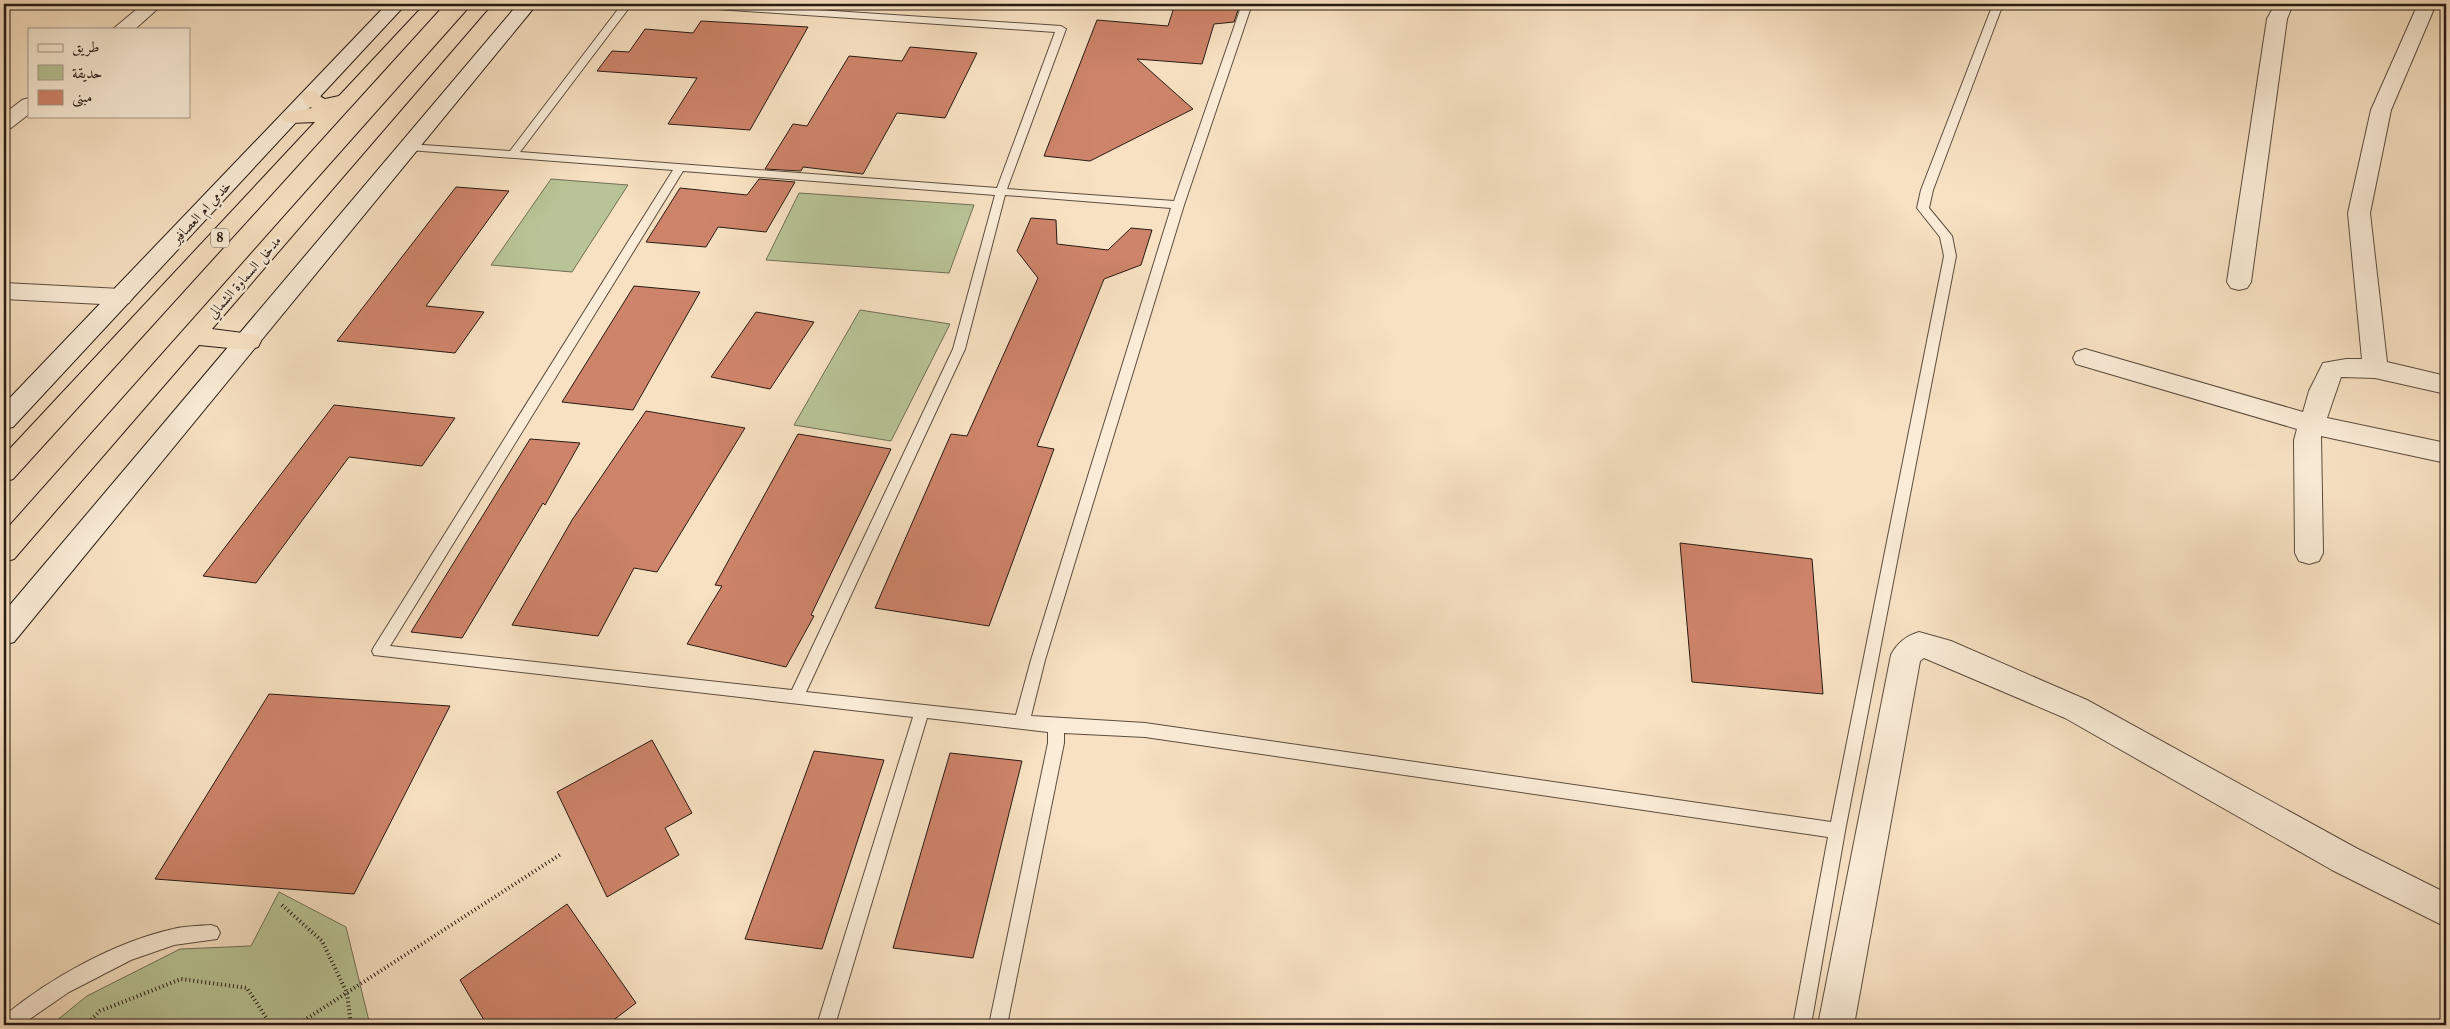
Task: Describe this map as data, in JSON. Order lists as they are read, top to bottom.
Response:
{
  "streets": {
    "highway": ["8", "مدخل السماوة الشمالي"],
    "street": ["خدمي ام العصافير"]
  },
  "legend": ["طريق", "حديقة", "مبنى"]
}
